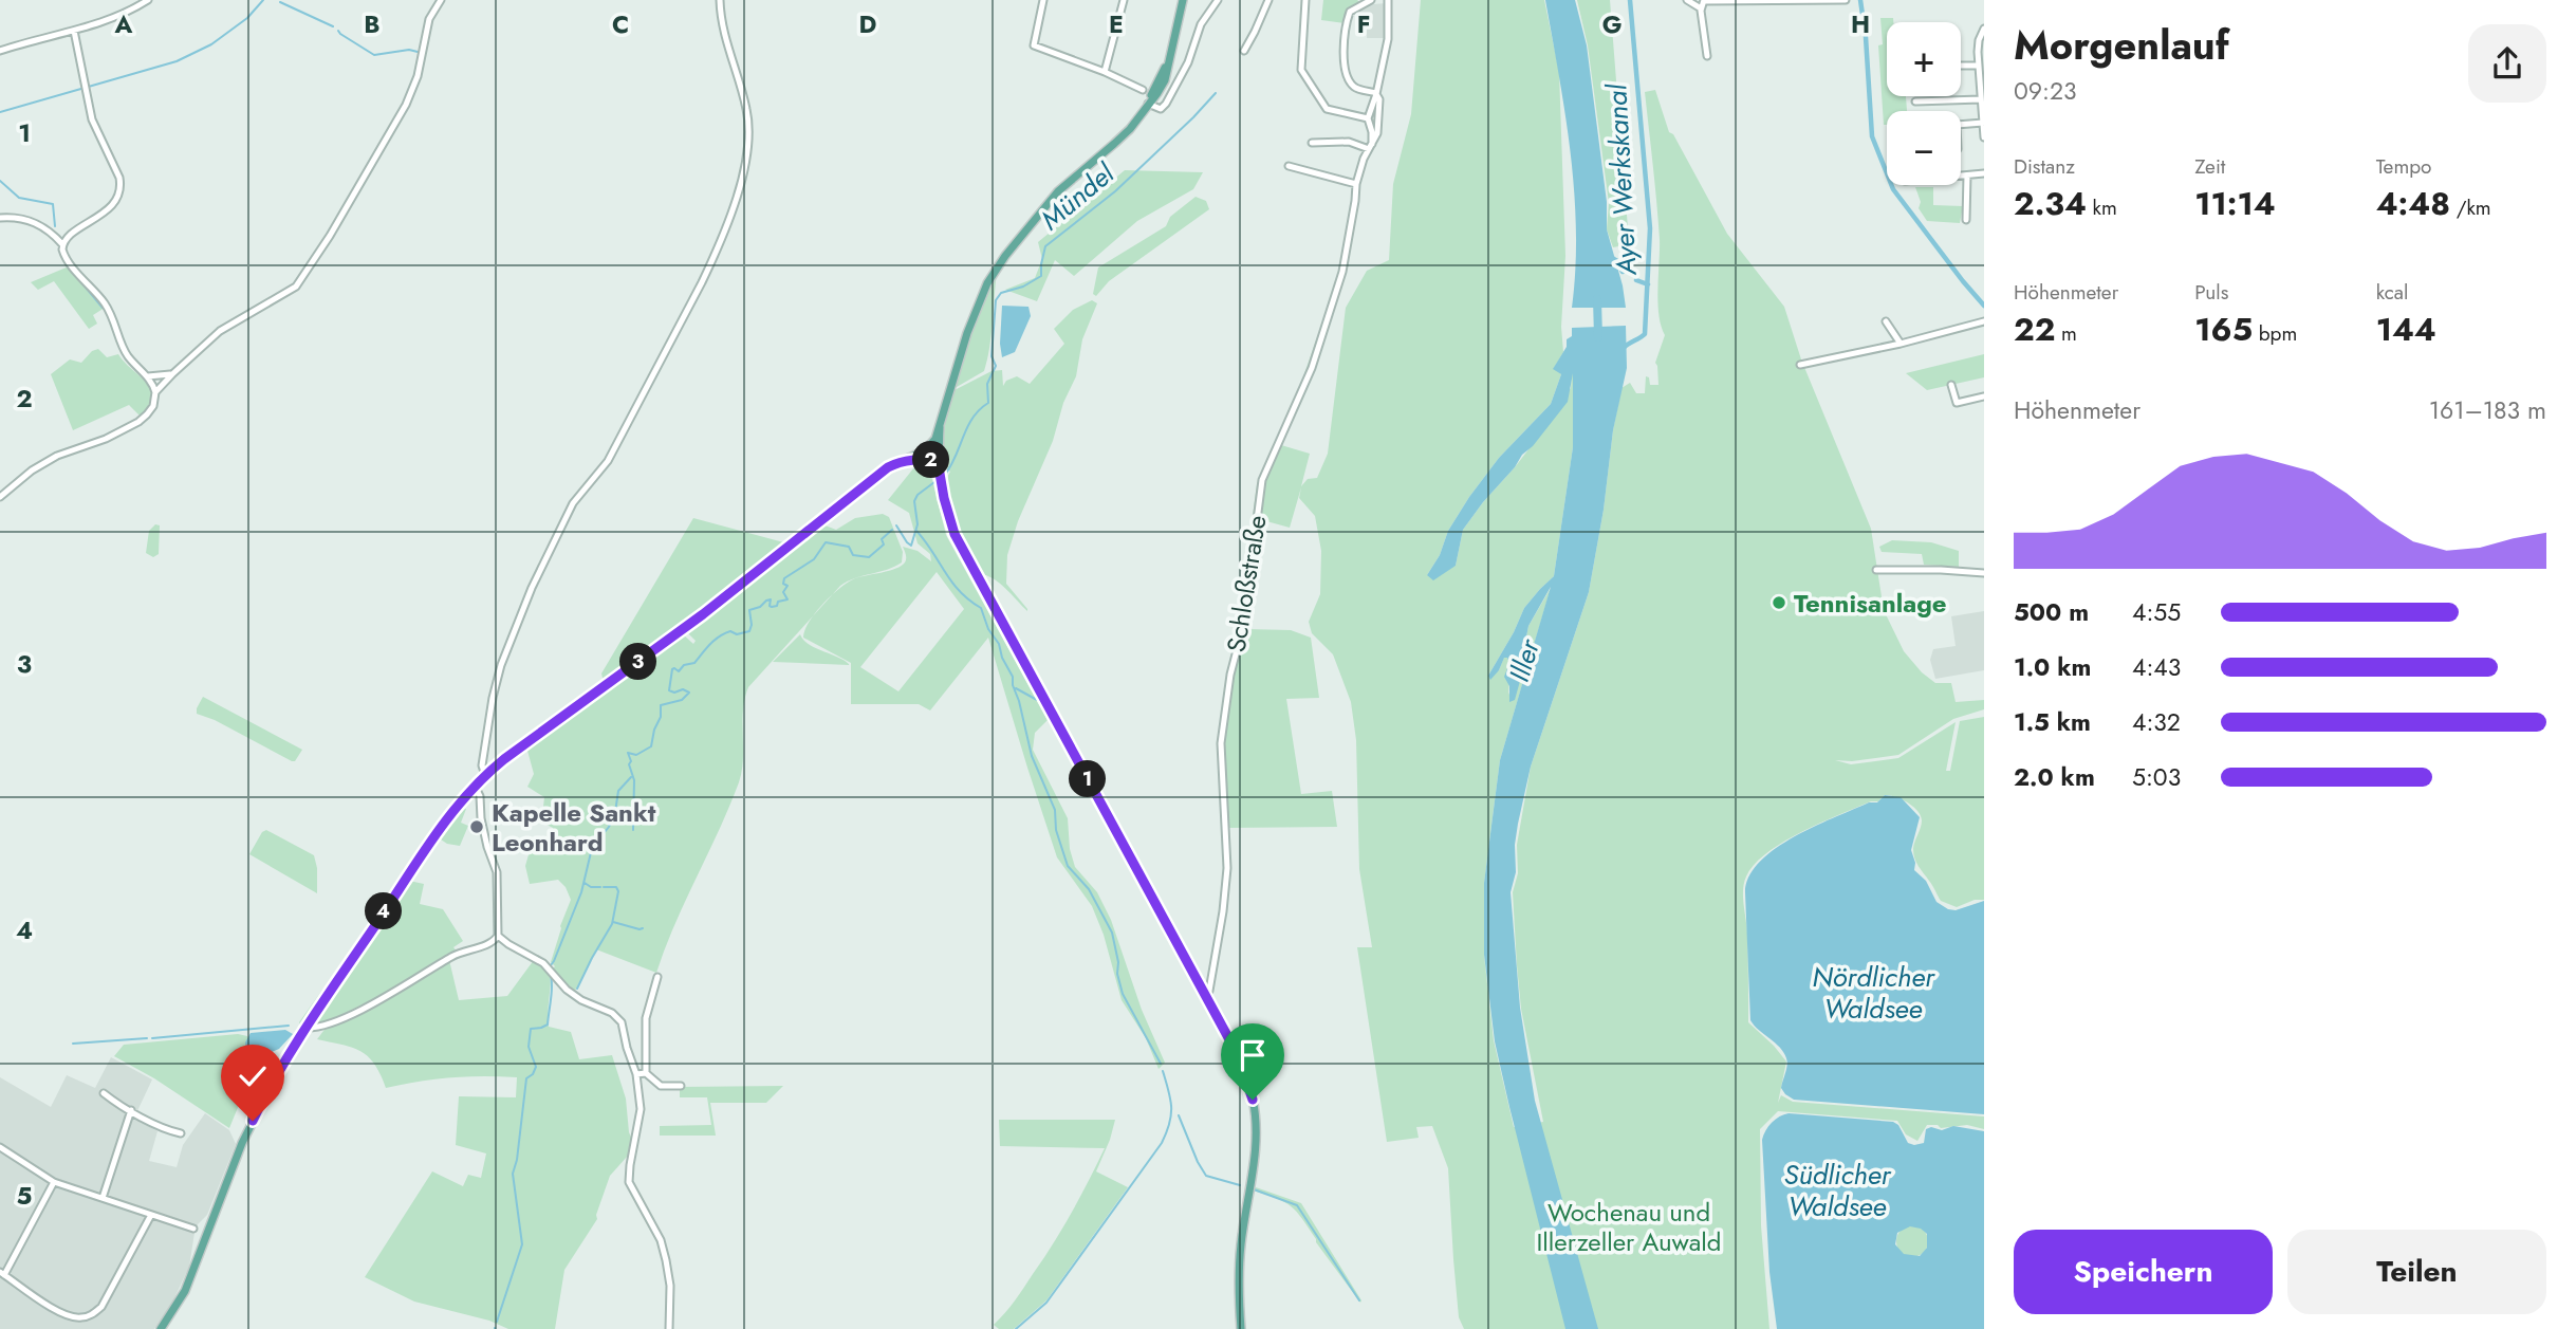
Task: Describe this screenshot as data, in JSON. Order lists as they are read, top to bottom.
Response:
{
  "streets": {
    "street": ["Schloßstraße"]
  },
  "water": [
    "Ayer Werkskanal",
    "Mündel",
    "Iller",
    "Nördlicher Waldsee",
    "Südlicher Waldsee"
  ],
  "parks": ["Wochenau und Illerzeller Auwald"],
  "places": ["Tennisanlage", "Kapelle Sankt Leonhard"],
  "page": {
    "heading": ["Morgenlauf", "09:23"],
    "map_buttons": ["+", "−"],
    "stats": [
      ["Distanz", "2.34 km"],
      ["Zeit", "11:14"],
      ["Tempo", "4:48 /km"],
      ["Höhenmeter", "22 m"],
      ["Puls", "165 bpm"],
      ["kcal", "144"]
    ],
    "chart": ["Höhenmeter", "161–183 m"],
    "pins": [
      "2",
      "3",
      "1",
      "4"
    ],
    "list": [
      {
        "name": "500 m",
        "note": "4:55"
      },
      {
        "name": "1.0 km",
        "note": "4:43"
      },
      {
        "name": "1.5 km",
        "note": "4:32"
      },
      {
        "name": "2.0 km",
        "note": "5:03"
      }
    ],
    "buttons": ["Speichern", "Teilen"]
  },
  "grid": {
    "columns": [
      "A",
      "B",
      "C",
      "D",
      "E",
      "F",
      "G",
      "H"
    ],
    "rows": [
      "1",
      "2",
      "3",
      "4",
      "5"
    ]
  }
}
